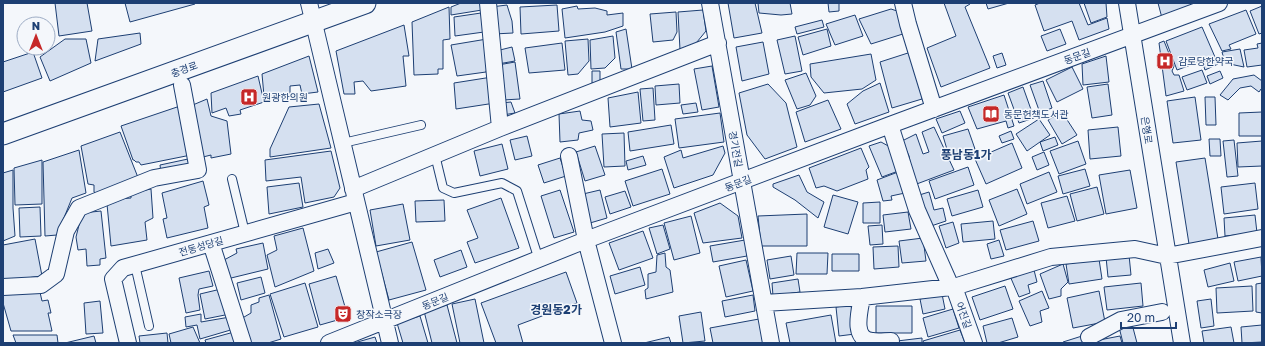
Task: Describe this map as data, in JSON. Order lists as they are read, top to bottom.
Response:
{
  "streets": {
    "street": [
      "동문길",
      "충경로",
      "은행로",
      "경기전길",
      "전동성당길",
      "어진길"
    ]
  },
  "crossings": [
    ["동문길", "은행로"],
    ["동문길", "경기전길"]
  ],
  "districts": ["풍남동1가", "경원동2가"],
  "places": {
    "hospital": ["감로당한약국", "원광한의원"],
    "library": ["동문헌책도서관"],
    "theatre": ["창작소극장"]
  },
  "scale_bar": "20 m",
  "north": "top"
}
